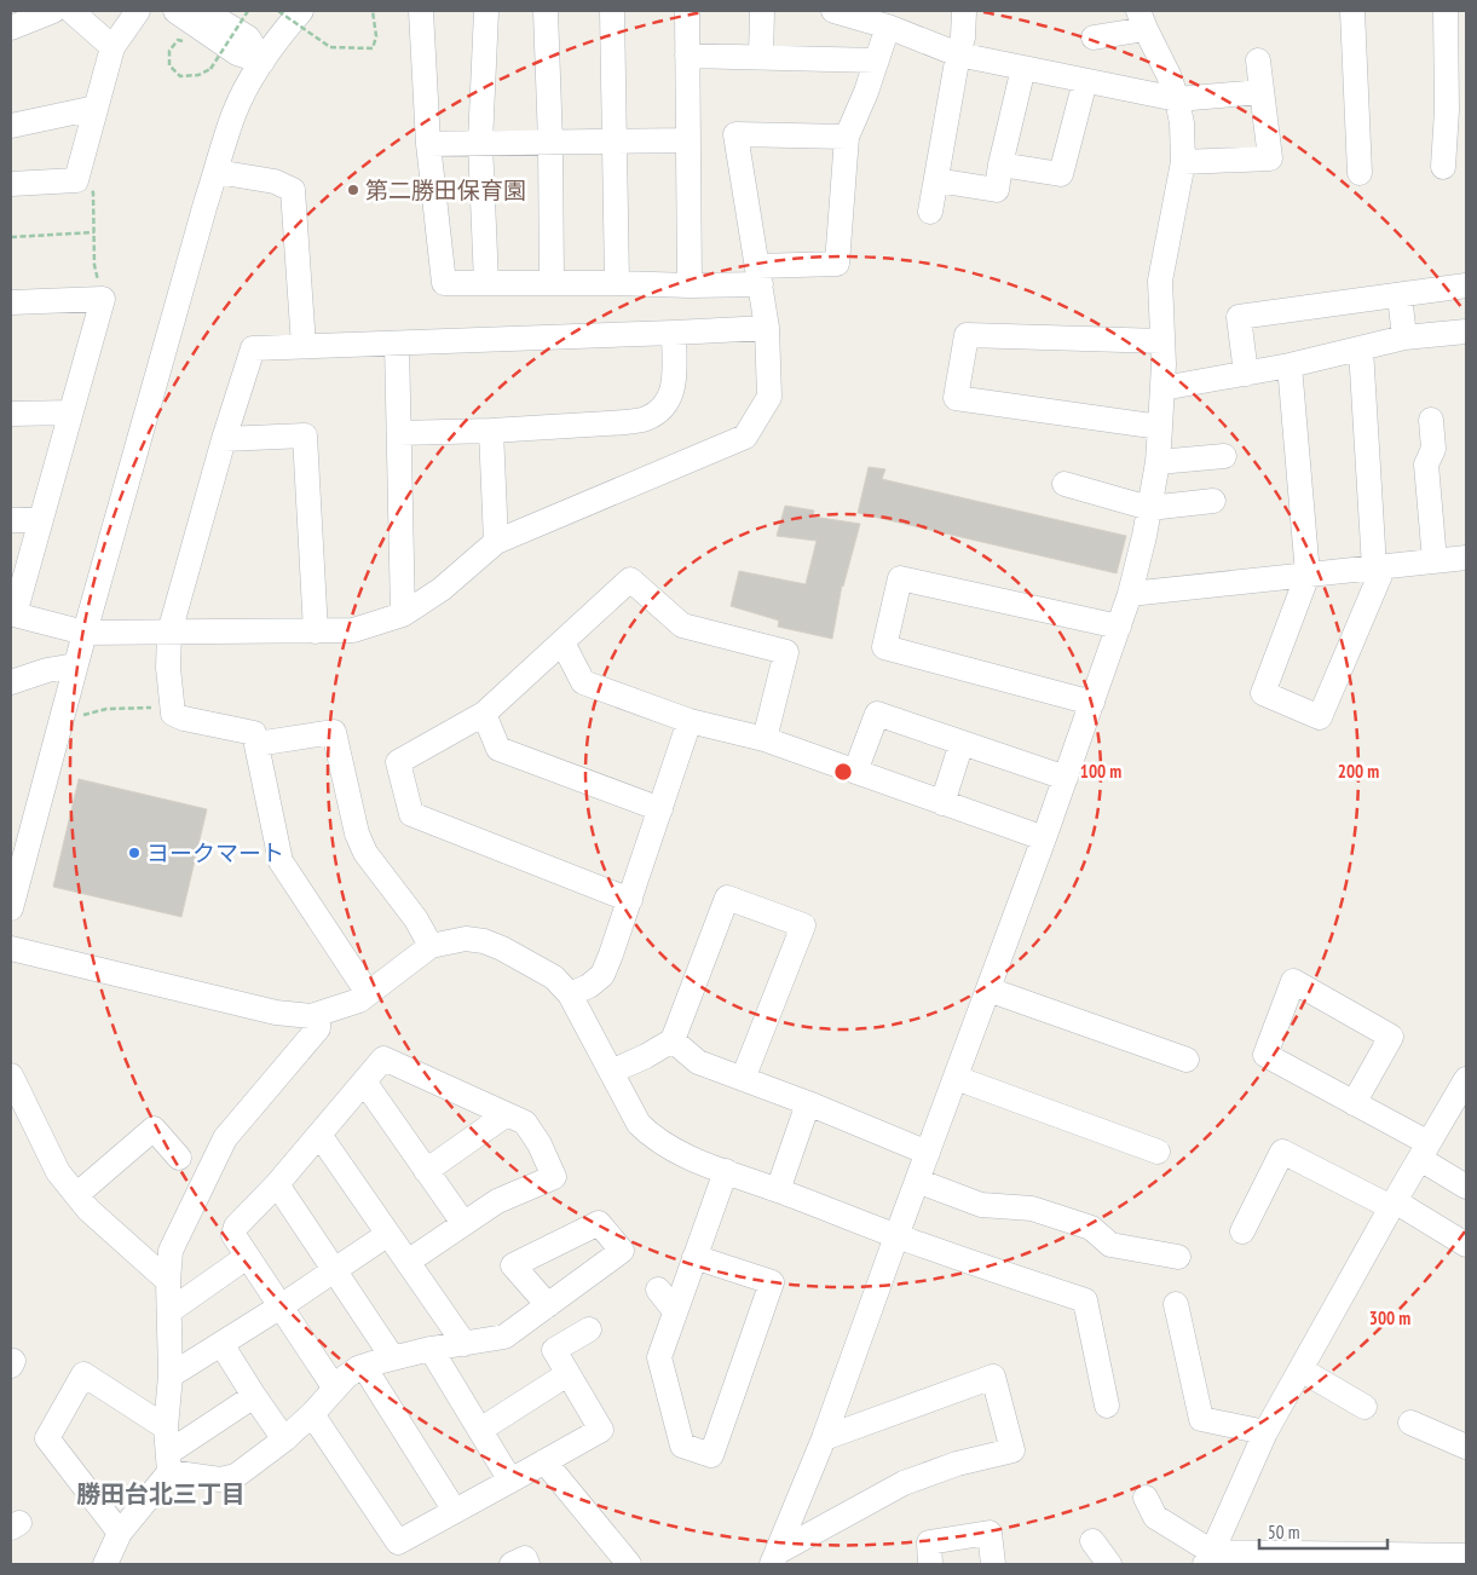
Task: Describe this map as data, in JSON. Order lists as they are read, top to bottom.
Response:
{
  "districts": ["勝田台北三丁目"],
  "places": ["第二勝田保育園", "ヨークマート"],
  "scale_bar": "50 m",
  "rings": ["100 m", "200 m", "300 m"]
}
